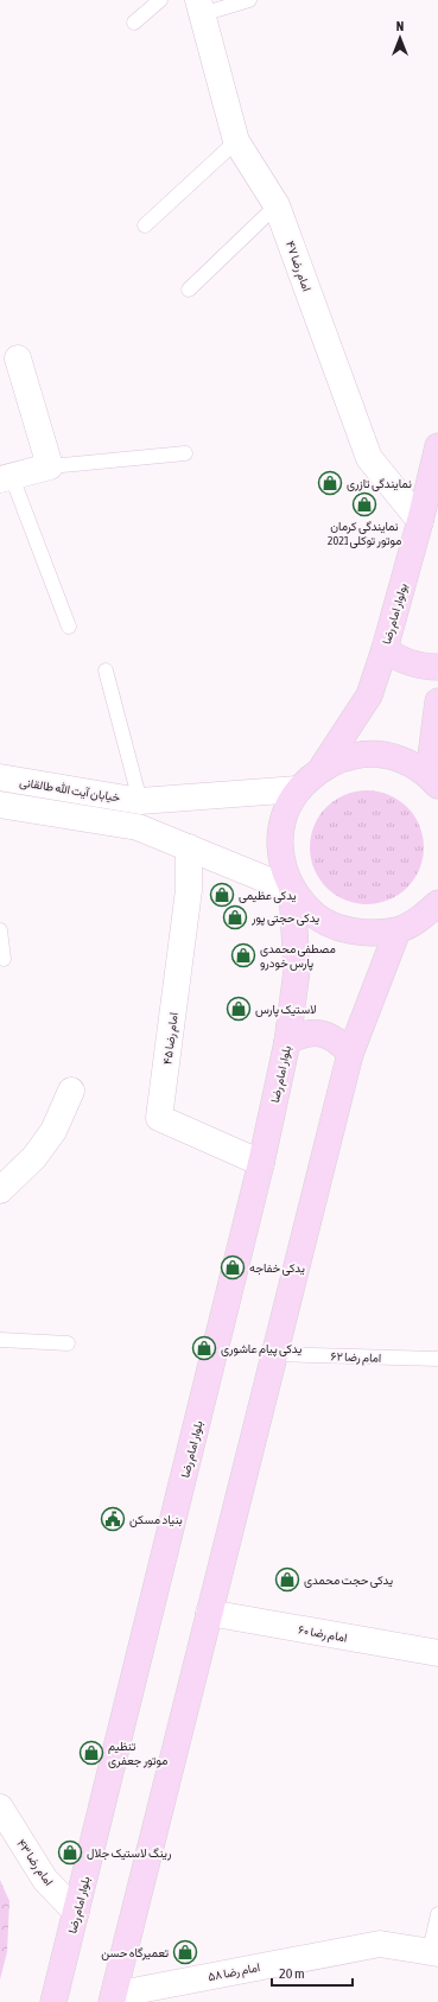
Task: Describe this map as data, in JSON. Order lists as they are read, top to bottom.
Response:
{
  "streets": {
    "main road": ["بولوار امام رضا", "بلوار امام رضا"],
    "street": [
      "امام رضا ۴۷",
      "خیابان آیت الله طالقانی",
      "امام رضا ۴۵",
      "امام رضا ۶۰",
      "امام رضا ۴۳",
      "امام رضا ۵۸"
    ],
    "lane": ["امام رضا ۶۲"]
  },
  "crossings": [
    ["امام رضا ۴۷", "بولوار امام رضا"],
    ["امام رضا ۴۵", "بلوار امام رضا"],
    ["بلوار امام رضا", "امام رضا ۴۳"]
  ],
  "places": {
    "shop": [
      "نمایندگی تازری",
      "نمایندگی کرمان موتور توکلی2021",
      "یدکی عظیمی",
      "یدکی حجتی پور",
      "مصطفی محمدی پارس خودرو",
      "لاستیک پارس",
      "یدکی خفاجه",
      "یدکی پیام عاشوری",
      "یدکی حجت محمدی",
      "تنظیم موتور جعفری",
      "رینگ لاستیک جلال",
      "تعمیرگاه حسن"
    ],
    "public building": ["بنیاد مسکن"]
  },
  "scale_bar": "20 m",
  "north": "top"
}
